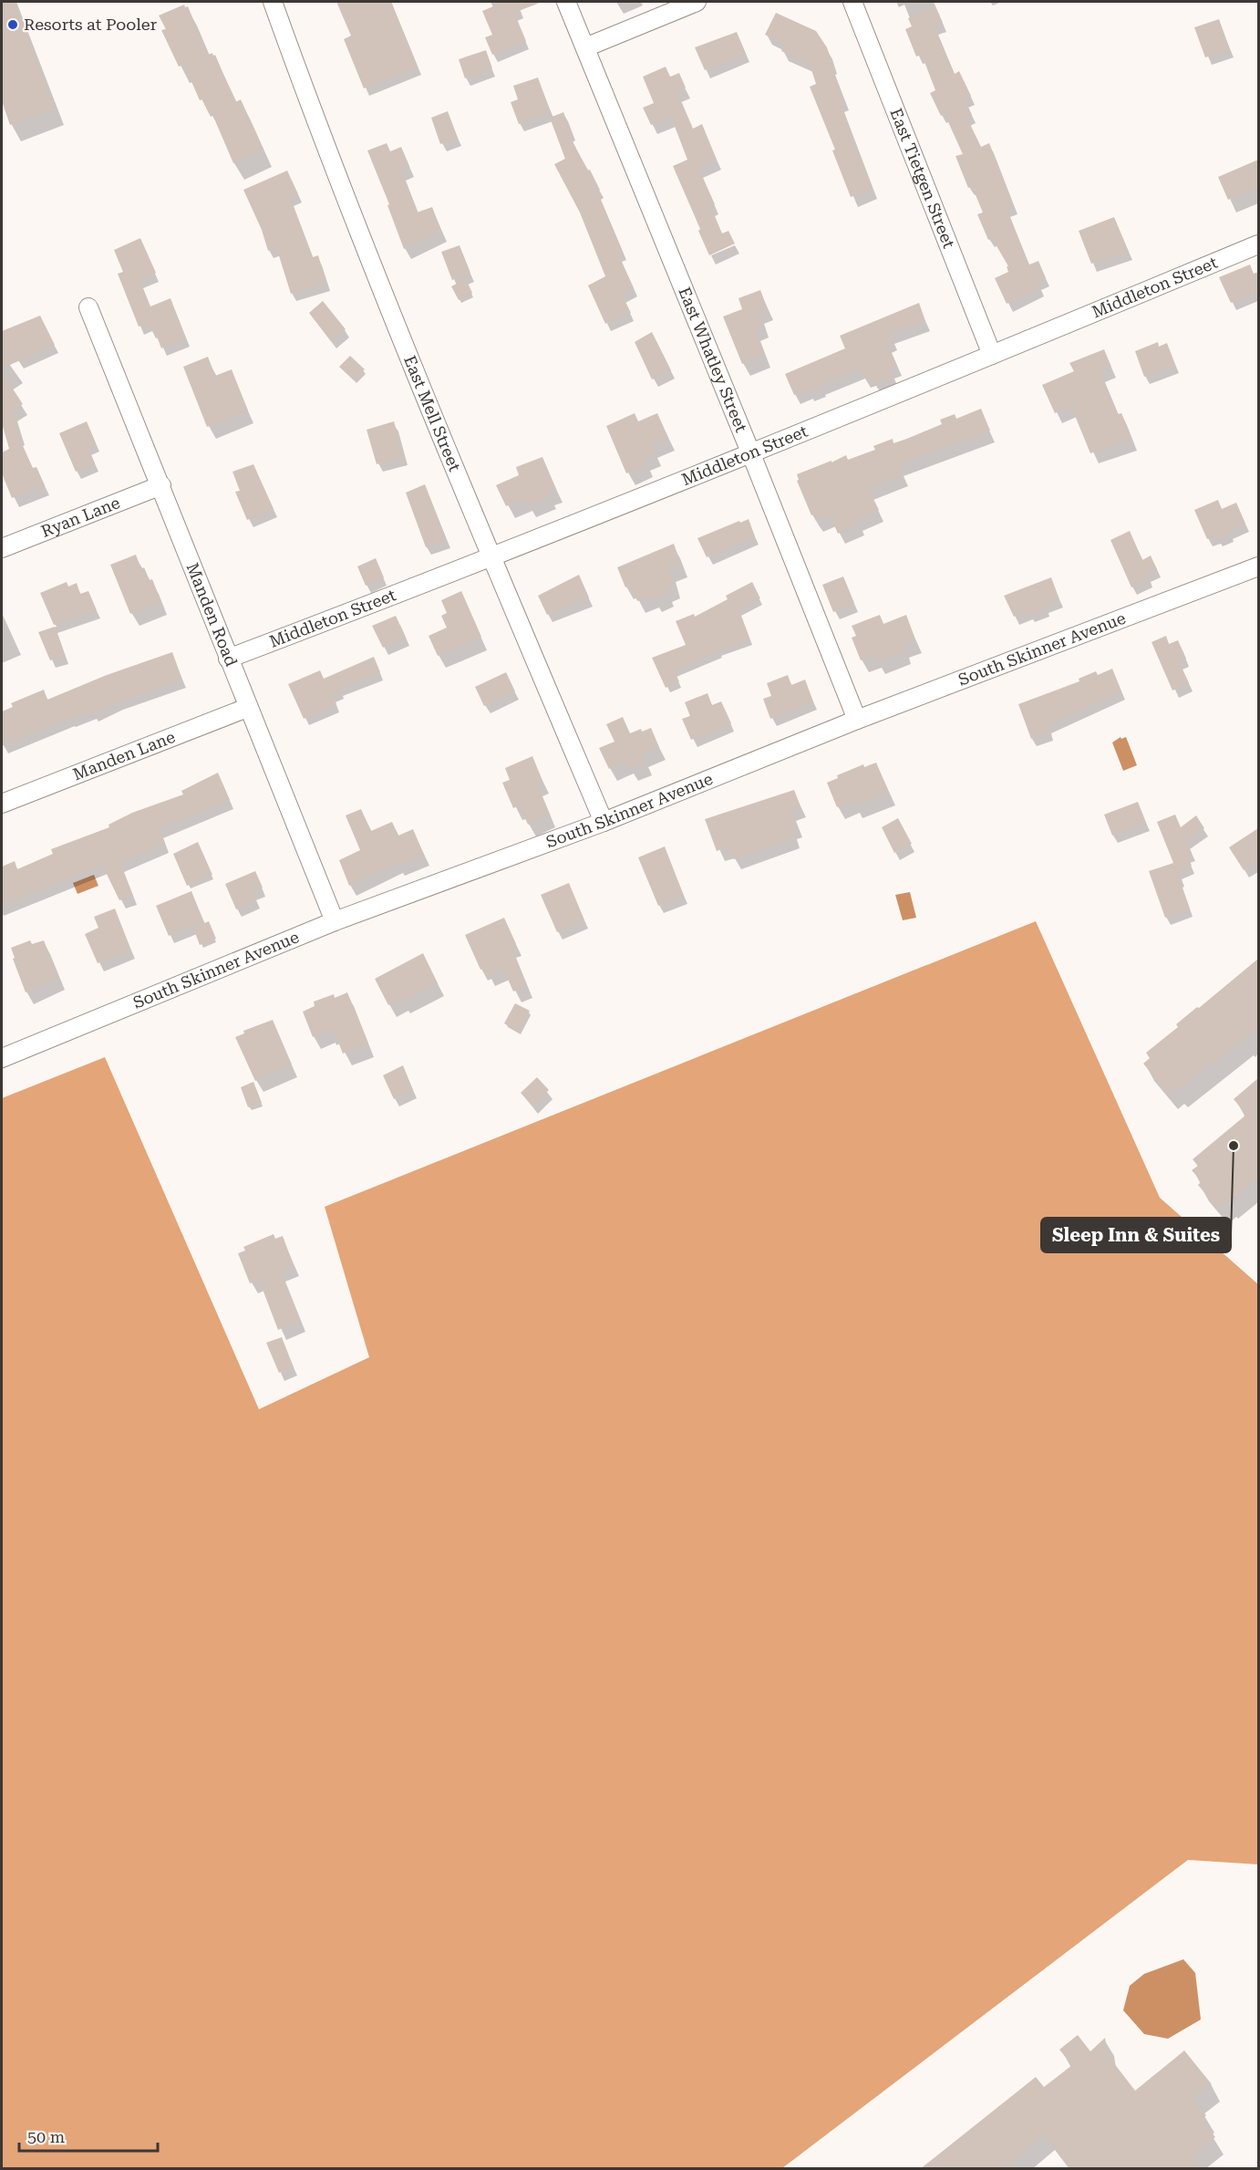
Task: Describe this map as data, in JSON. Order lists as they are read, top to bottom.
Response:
{
  "streets": {
    "street": [
      "East Tietgen Street",
      "Middleton Street",
      "East Whatley Street",
      "East Mell Street",
      "Ryan Lane",
      "Manden Road",
      "South Skinner Avenue",
      "Manden Lane"
    ]
  },
  "crossings": [
    ["East Tietgen Street", "Middleton Street"],
    ["Middleton Street", "East Whatley Street"],
    ["Middleton Street", "East Mell Street"],
    ["Middleton Street", "Manden Road"],
    ["East Whatley Street", "South Skinner Avenue"],
    ["East Mell Street", "South Skinner Avenue"],
    ["Ryan Lane", "Manden Road"],
    ["Manden Road", "South Skinner Avenue"],
    ["Manden Road", "Manden Lane"]
  ],
  "places": ["Resorts at Pooler", "Sleep Inn & Suites"],
  "scale_bar": "50 m"
}
